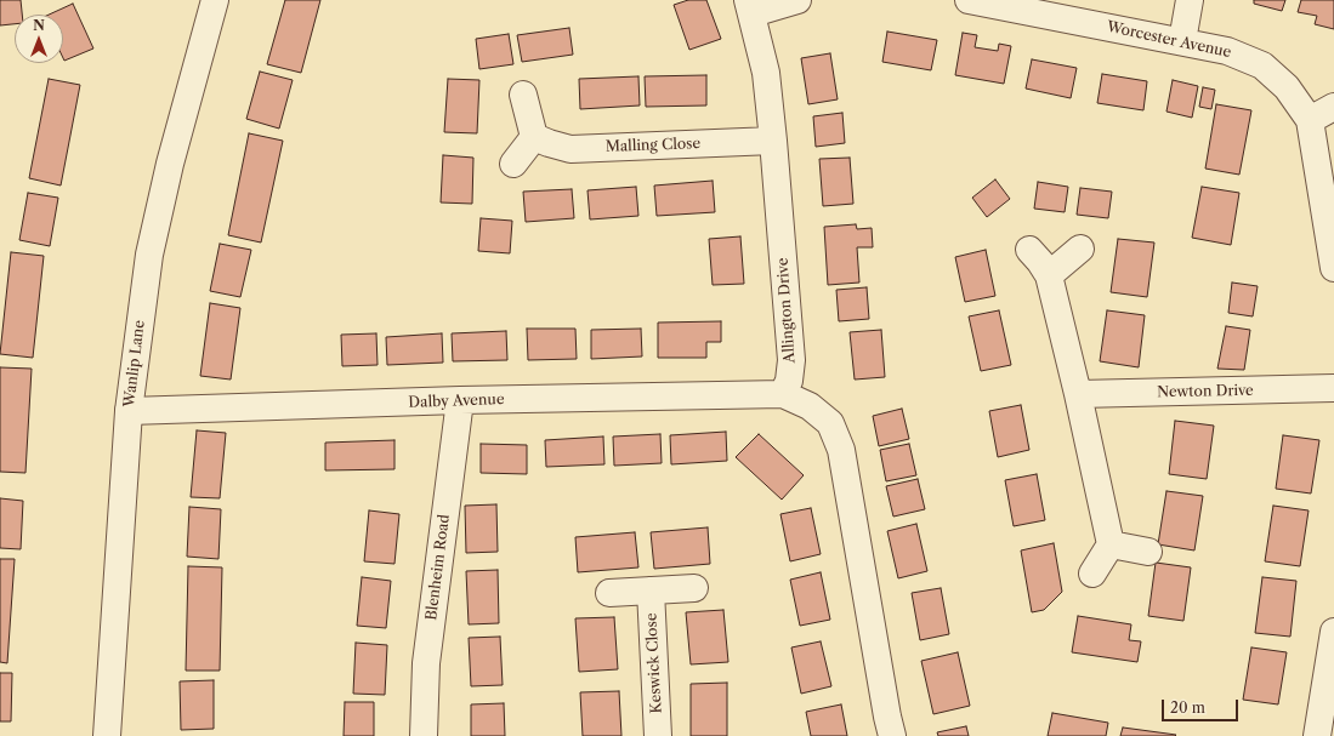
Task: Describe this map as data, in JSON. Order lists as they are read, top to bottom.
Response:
{
  "streets": {
    "street": [
      "Worcester Avenue",
      "Malling Close",
      "Allington Drive",
      "Wanlip Lane",
      "Newton Drive",
      "Dalby Avenue",
      "Blenheim Road",
      "Keswick Close"
    ]
  },
  "crossings": [
    ["Malling Close", "Allington Drive"],
    ["Allington Drive", "Dalby Avenue"],
    ["Wanlip Lane", "Dalby Avenue"],
    ["Dalby Avenue", "Blenheim Road"]
  ],
  "scale_bar": "20 m",
  "north": "top"
}
